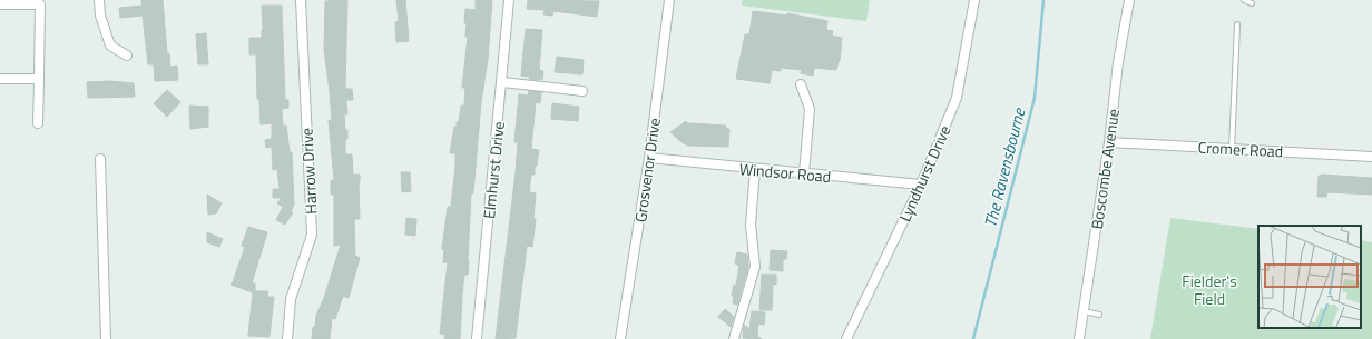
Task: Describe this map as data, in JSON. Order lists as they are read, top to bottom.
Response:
{
  "streets": {
    "street": [
      "Cromer Road",
      "Boscombe Avenue",
      "Elmhurst Drive",
      "Grosvenor Drive",
      "Harrow Drive",
      "Windsor Road",
      "Lyndhurst Drive"
    ]
  },
  "crossings": [
    ["Cromer Road", "Boscombe Avenue"],
    ["Grosvenor Drive", "Windsor Road"],
    ["Windsor Road", "Lyndhurst Drive"]
  ],
  "water": ["The Ravensbourne"],
  "parks": ["Fielder's Field"]
}
